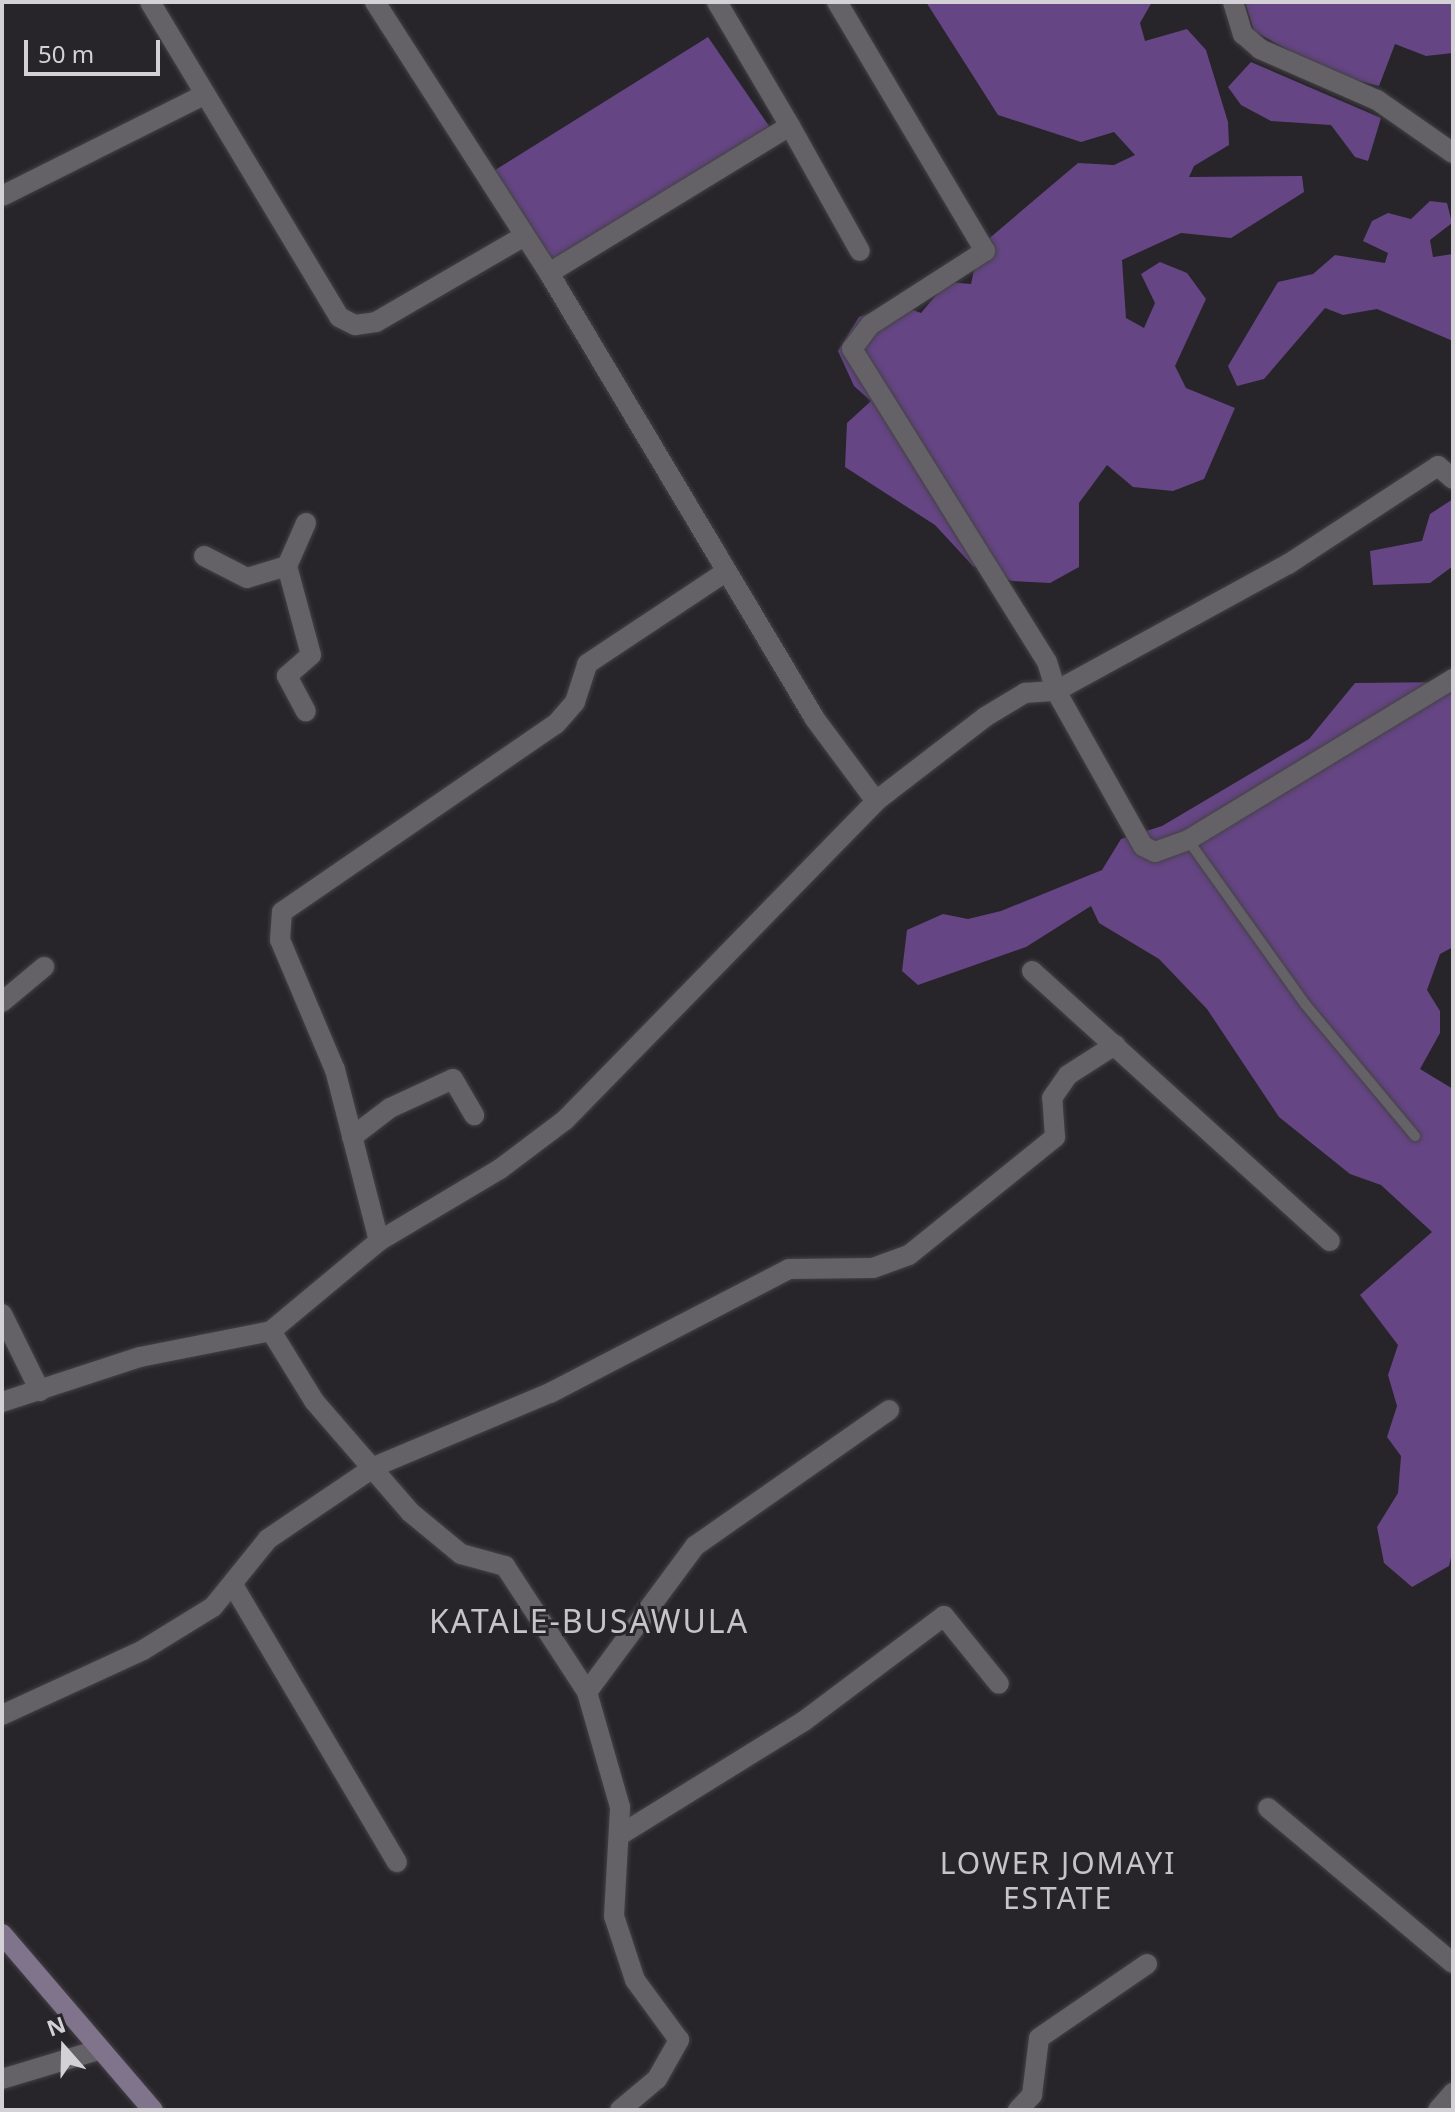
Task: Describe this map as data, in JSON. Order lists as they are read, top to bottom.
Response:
{
  "districts": ["KATALE-BUSAWULA", "LOWER JOMAYI ESTATE"],
  "scale_bar": "50 m",
  "north": "top"
}
